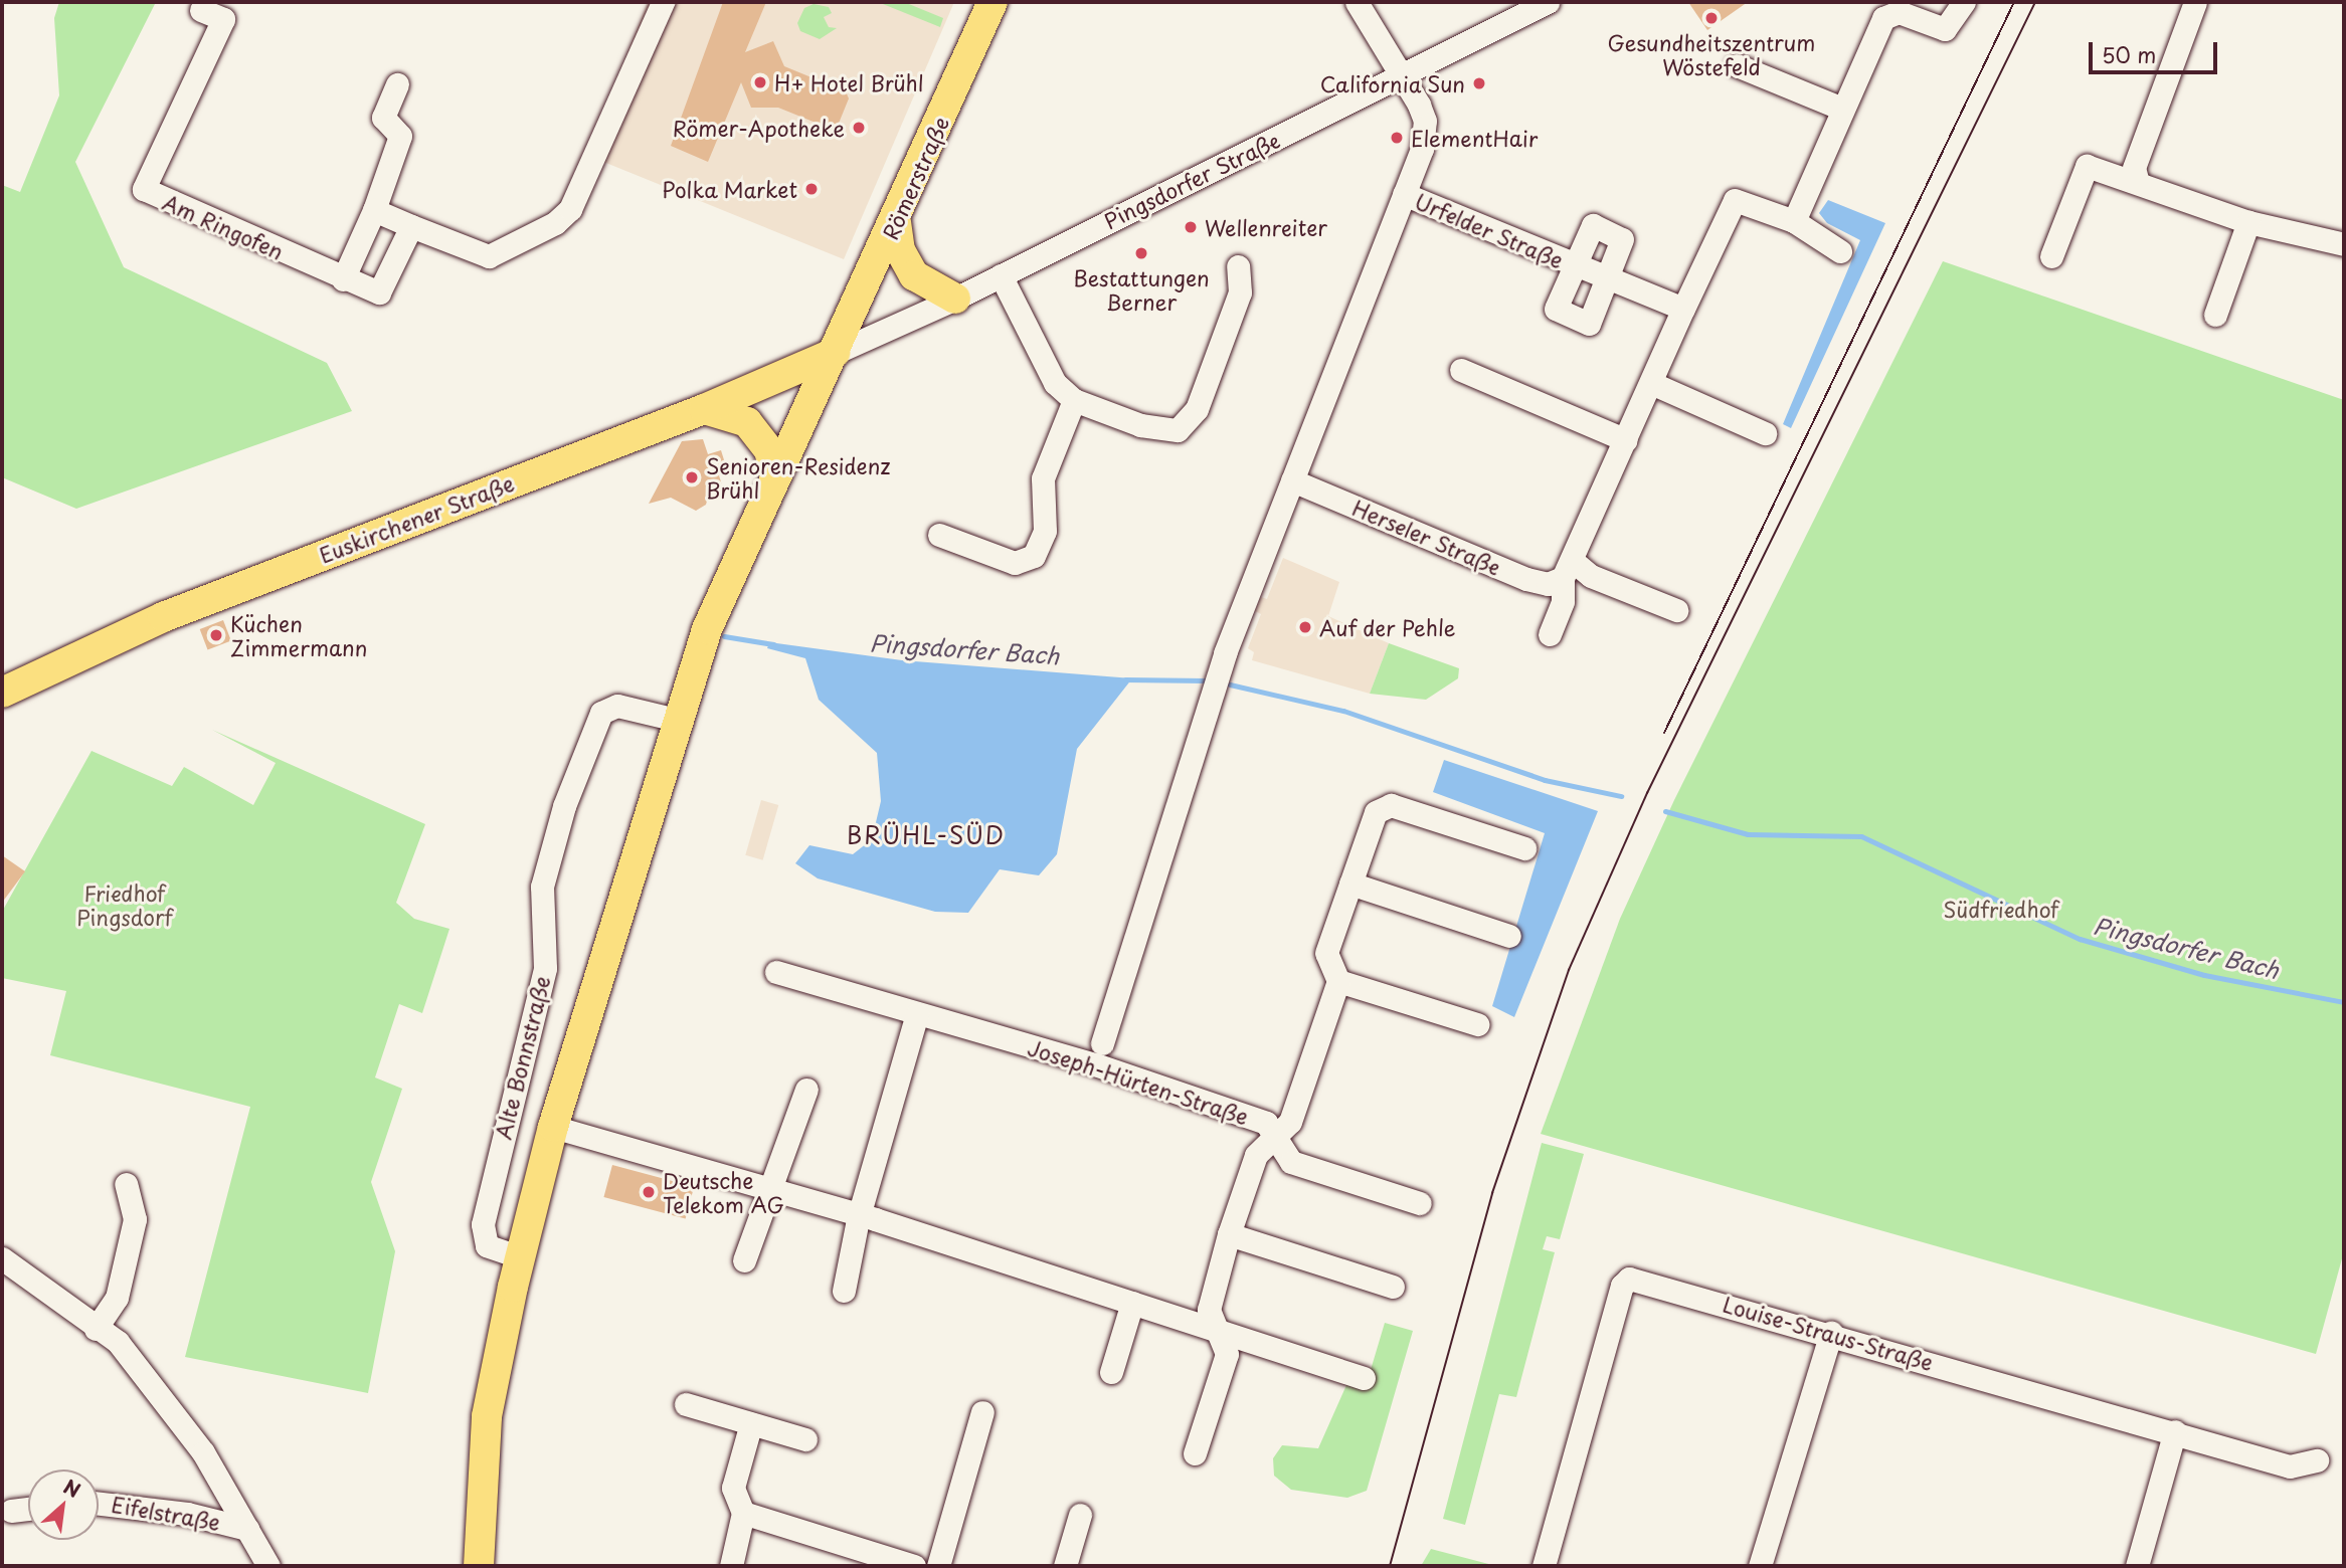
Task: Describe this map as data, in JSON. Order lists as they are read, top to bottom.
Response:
{
  "streets": {
    "main road": ["Römerstraße", "Euskirchener Straße"],
    "street": [
      "Pingsdorfer Straße",
      "Am Ringofen",
      "Urfelder Straße",
      "Herseler Straße",
      "Alte Bonnstraße",
      "Joseph-Hürten-Straße",
      "Louise-Straus-Straße",
      "Eifelstraße"
    ]
  },
  "crossings": [
    ["Römerstraße", "Pingsdorfer Straße"],
    ["Römerstraße", "Euskirchener Straße"],
    ["Pingsdorfer Straße", "Euskirchener Straße"]
  ],
  "districts": ["BRÜHL-SÜD"],
  "water": ["Pingsdorfer Bach"],
  "parks": ["Friedhof Pingsdorf", "Südfriedhof"],
  "places": [
    "Gesundheitszentrum Wöstefeld",
    "H+ Hotel Brühl",
    "California Sun",
    "Römer-Apotheke",
    "ElementHair",
    "Polka Market",
    "Wellenreiter",
    "Bestattungen Berner",
    "Senioren-Residenz Brühl",
    "Auf der Pehle",
    "Küchen Zimmermann",
    "Deutsche Telekom AG"
  ],
  "scale_bar": "50 m",
  "north": "top right"
}
